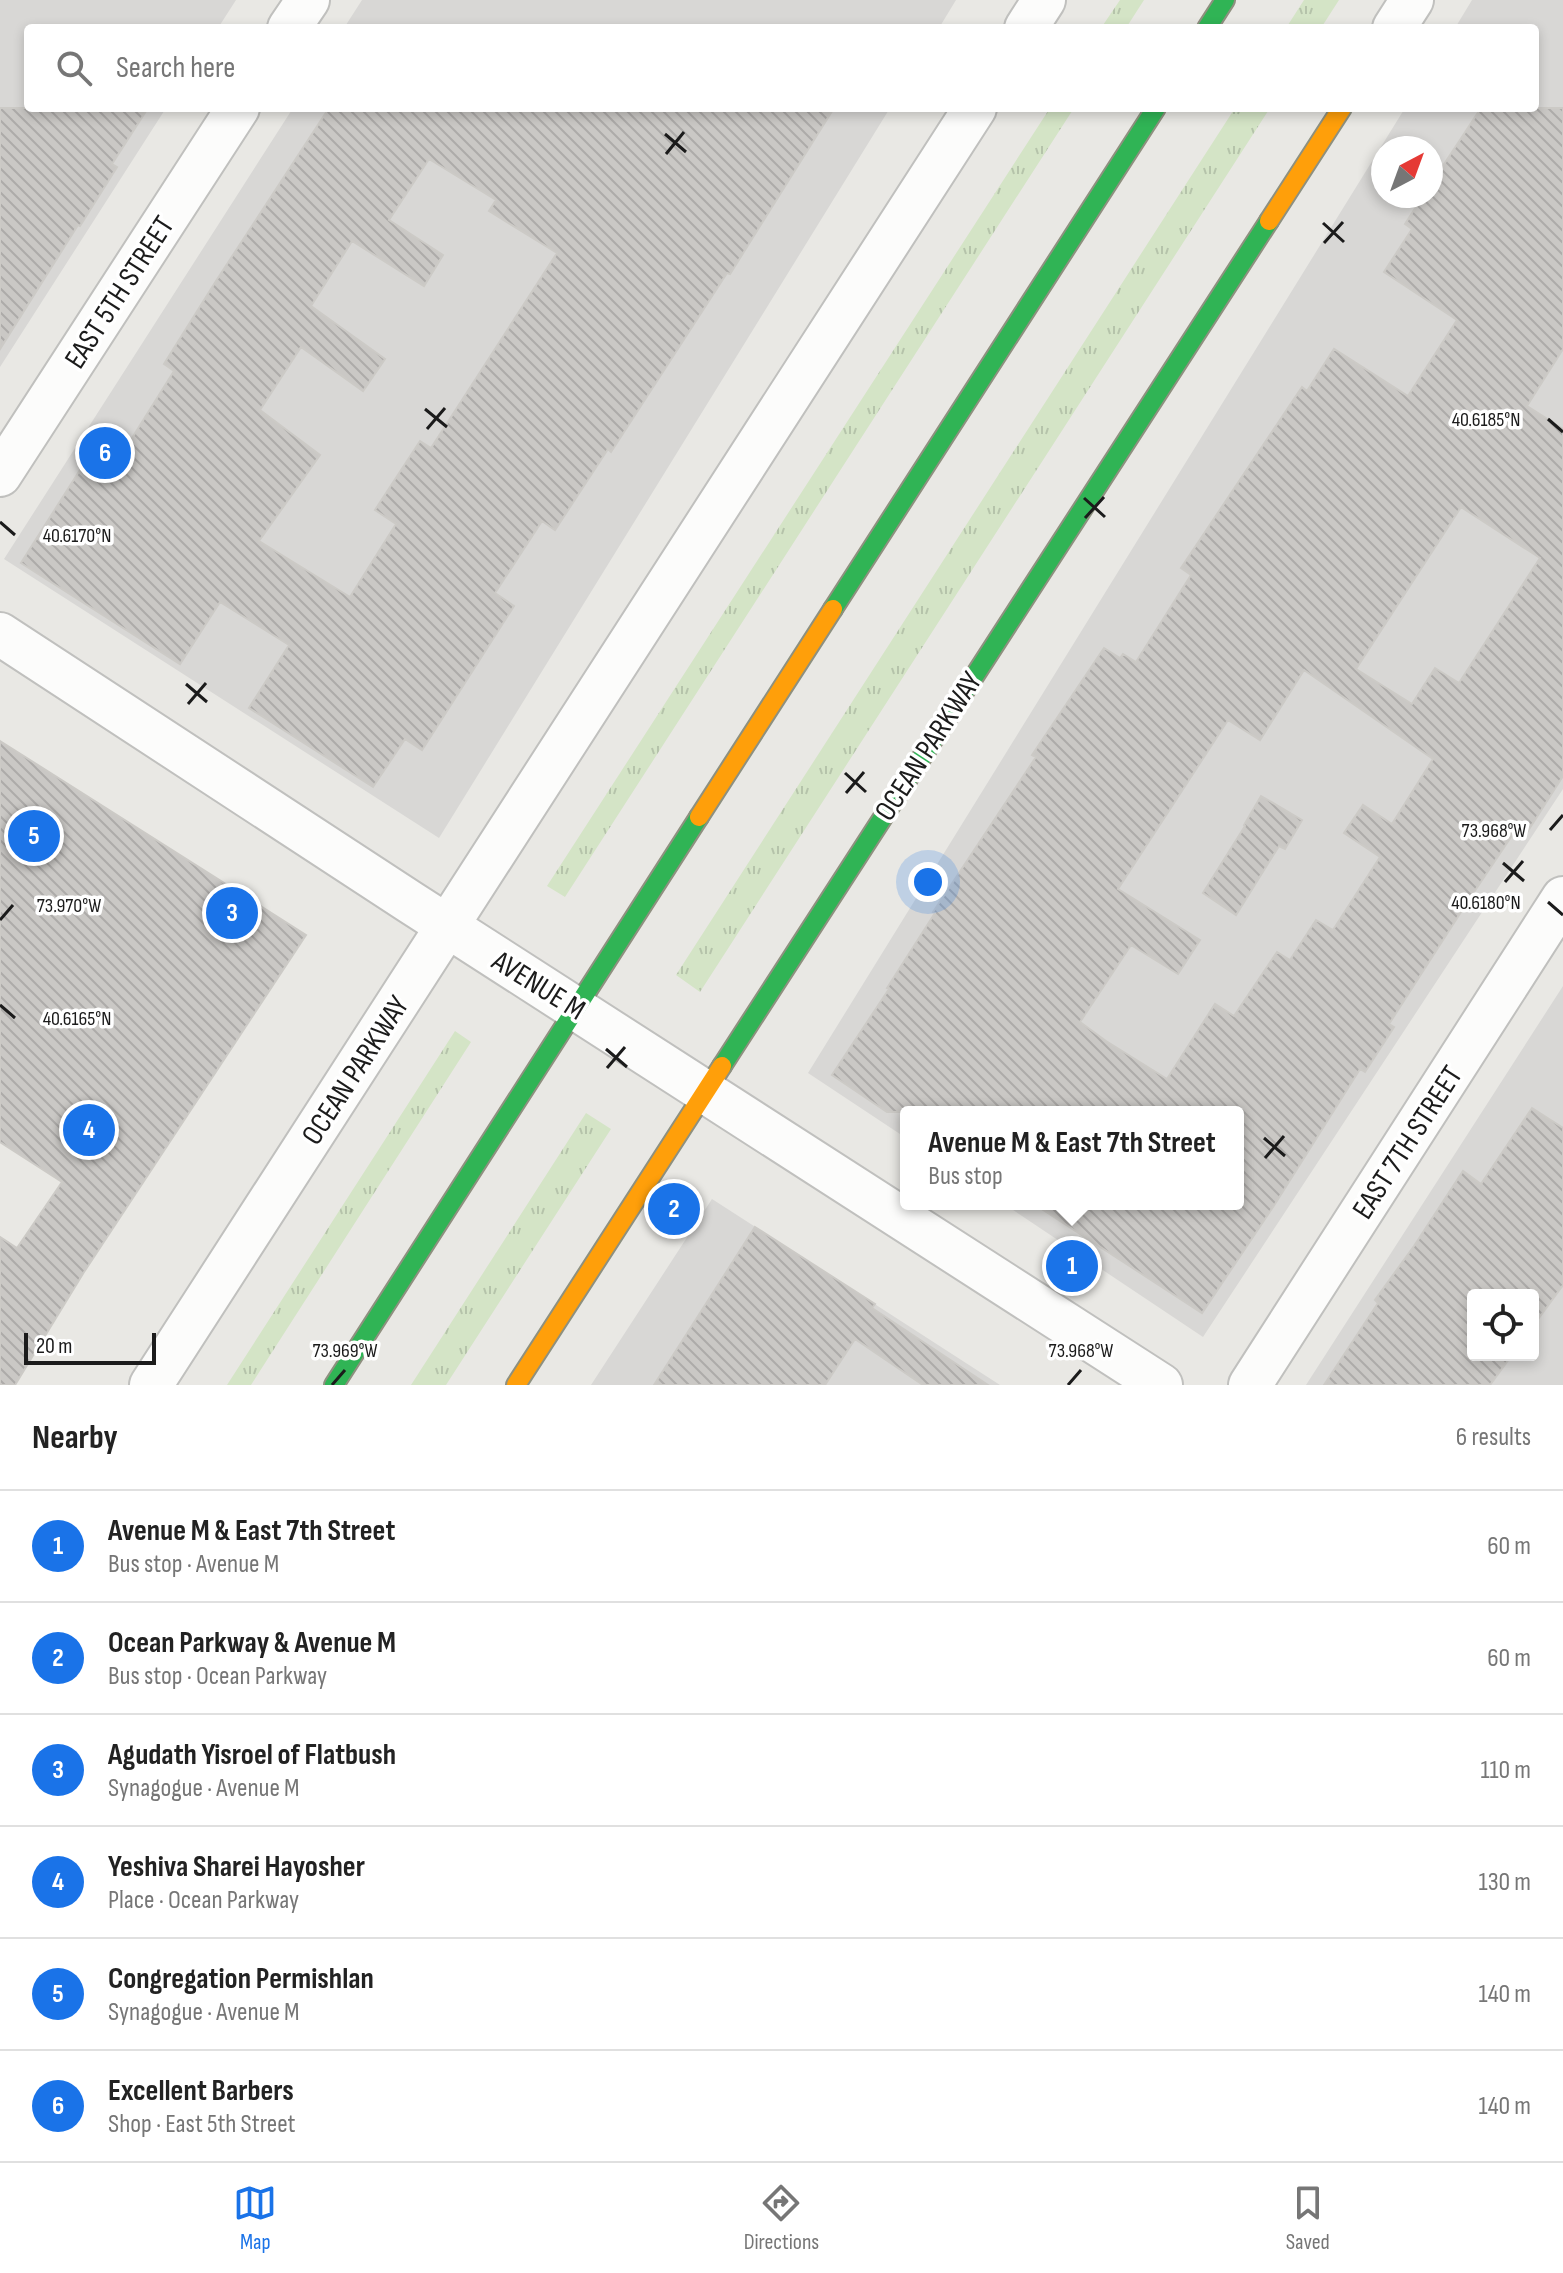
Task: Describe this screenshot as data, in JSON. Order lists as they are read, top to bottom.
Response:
{
  "streets": {
    "main road": ["OCEAN PARKWAY"],
    "street": ["EAST 5TH STREET", "AVENUE M", "EAST 7TH STREET"]
  },
  "crossings": [
    ["OCEAN PARKWAY", "AVENUE M"]
  ],
  "scale_bar": "20 m",
  "north": "top right",
  "page": {
    "search": "Search here",
    "pins": [
      "6",
      "5",
      "3",
      "4",
      "2",
      "1"
    ],
    "popup": ["Avenue M & East 7th Street", "Bus stop"],
    "scale": "20 m",
    "heading": ["Nearby", "6 results"],
    "list": [
      {
        "mark": "1",
        "name": "Avenue M & East 7th Street",
        "note": "Bus stop · Avenue M",
        "value": "60 m"
      },
      {
        "mark": "2",
        "name": "Ocean Parkway & Avenue M",
        "note": "Bus stop · Ocean Parkway",
        "value": "60 m"
      },
      {
        "mark": "3",
        "name": "Agudath Yisroel of Flatbush",
        "note": "Synagogue · Avenue M",
        "value": "110 m"
      },
      {
        "mark": "4",
        "name": "Yeshiva Sharei Hayosher",
        "note": "Place · Ocean Parkway",
        "value": "130 m"
      },
      {
        "mark": "5",
        "name": "Congregation Permishlan",
        "note": "Synagogue · Avenue M",
        "value": "140 m"
      },
      {
        "mark": "6",
        "name": "Excellent Barbers",
        "note": "Shop · East 5th Street",
        "value": "140 m"
      }
    ],
    "nav": ["Map", "Directions", "Saved"]
  },
  "coordinates": [
    "40.6185°N",
    "40.6170°N",
    "73.968°W",
    "40.6180°N",
    "73.970°W",
    "40.6165°N",
    "73.969°W"
  ]
}
